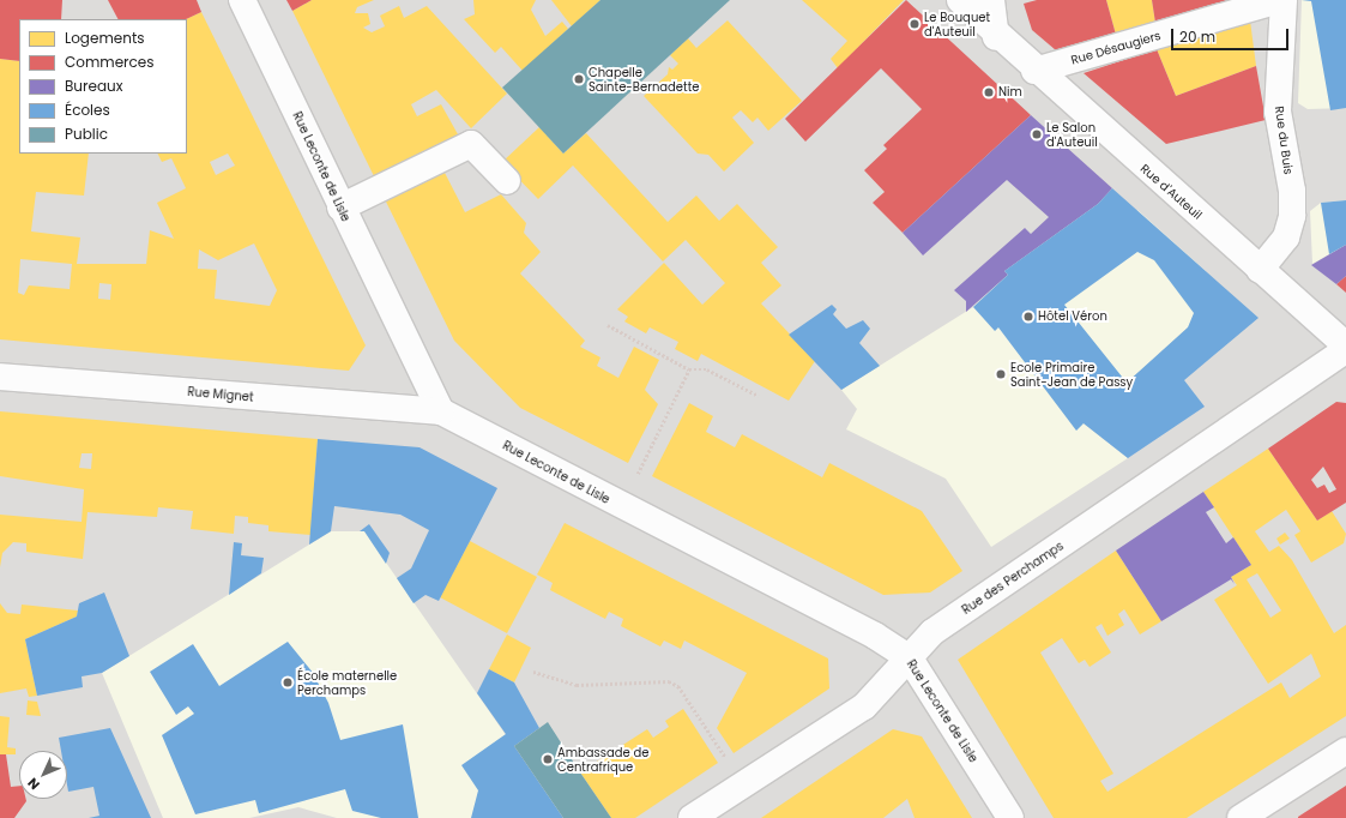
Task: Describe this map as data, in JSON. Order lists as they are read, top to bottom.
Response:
{
  "streets": {
    "street": [
      "Rue Désaugiers",
      "Rue du Buis",
      "Rue Leconte de Lisle",
      "Rue d'Auteuil",
      "Rue Mignet",
      "Rue des Perchamps"
    ]
  },
  "crossings": [
    ["Rue Désaugiers", "Rue d'Auteuil"],
    ["Rue du Buis", "Rue d'Auteuil"],
    ["Rue Leconte de Lisle", "Rue Mignet"],
    ["Rue Leconte de Lisle", "Rue des Perchamps"]
  ],
  "places": [
    "Le Bouquet d'Auteuil",
    "Chapelle Sainte-Bernadette",
    "Nim",
    "Le Salon d'Auteuil",
    "Hôtel Véron",
    "Ecole Primaire Saint-Jean de Passy",
    "École maternelle Perchamps",
    "Ambassade de Centrafrique"
  ],
  "legend": [
    "Logements",
    "Commerces",
    "Bureaux",
    "Écoles",
    "Public"
  ],
  "scale_bar": "20 m",
  "north": "bottom left"
}
